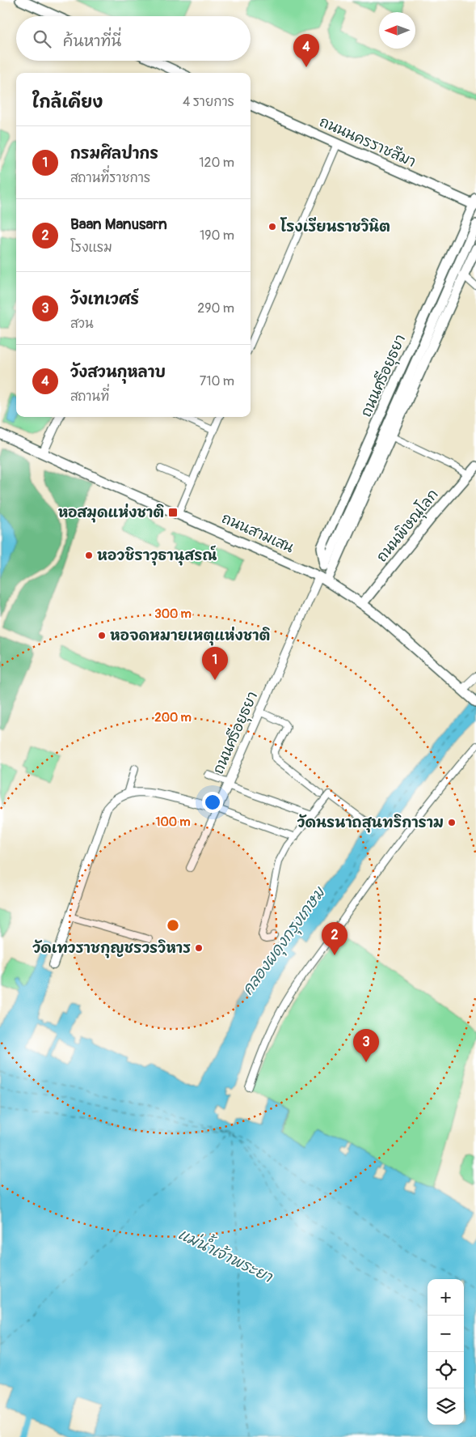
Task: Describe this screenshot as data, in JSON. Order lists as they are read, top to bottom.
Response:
{
  "streets": {
    "main road": [
      "ถนนนครราชสีมา",
      "ถนนศรีอยุธยา",
      "ถนนพิษณุโลก",
      "ถนนสามเสน"
    ]
  },
  "crossings": [
    ["ถนนนครราชสีมา", "ถนนศรีอยุธยา"],
    ["ถนนศรีอยุธยา", "ถนนสามเสน"],
    ["ถนนพิษณุโลก", "ถนนสามเสน"]
  ],
  "water": ["คลองผดุงกรุงเกษม", "แม่น้ำเจ้าพระยา"],
  "places": {
    "other": [
      "โรงเรียนราชวินิต",
      "หอวชิราวุธานุสรณ์",
      "หอจดหมายเหตุแห่งชาติ",
      "วัดนรนาถสุนทริการาม",
      "วัดเทวราชกุญชรวรวิหาร"
    ],
    "transit": ["หอสมุดแห่งชาติ"]
  },
  "north": "left",
  "page": {
    "search": "ค้นหาที่นี่",
    "pins": [
      "4",
      "1",
      "2",
      "3"
    ],
    "heading": ["ใกล้เคียง", "4 รายการ"],
    "list": [
      {
        "mark": "1",
        "name": "กรมศิลปากร",
        "note": "สถานที่ราชการ",
        "value": "120 m"
      },
      {
        "mark": "2",
        "name": "Baan Manusarn",
        "note": "โรงแรม",
        "value": "190 m"
      },
      {
        "mark": "3",
        "name": "วังเทเวศร์",
        "note": "สวน",
        "value": "290 m"
      },
      {
        "mark": "4",
        "name": "วังสวนกุหลาบ",
        "note": "สถานที่",
        "value": "710 m"
      }
    ],
    "map_buttons": ["+", "−"]
  },
  "rings": ["300 m", "200 m", "100 m"]
}
